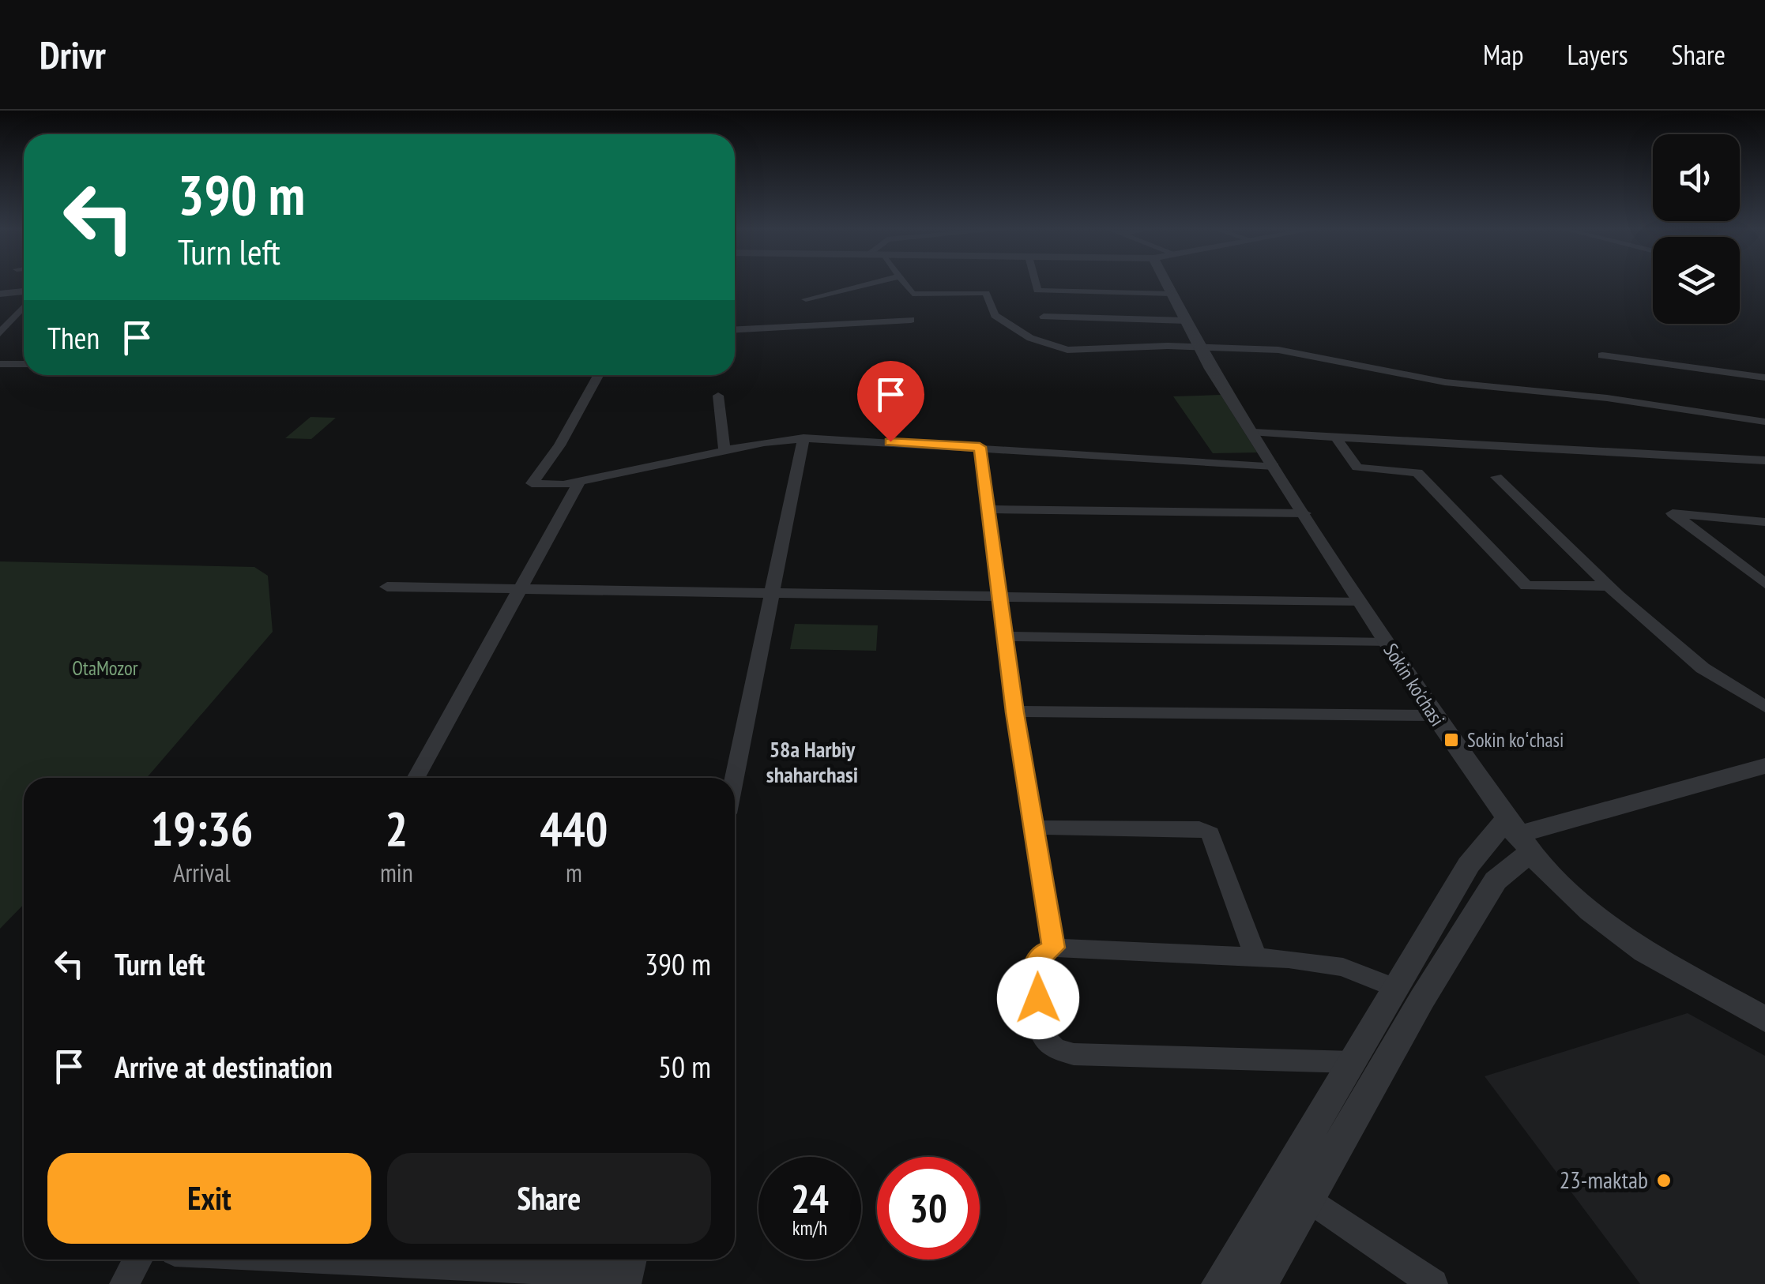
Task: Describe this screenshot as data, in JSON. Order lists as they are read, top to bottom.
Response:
{
  "streets": {
    "street": ["Sokin ko'chasi"]
  },
  "districts": ["58a Harbiy shaharchasi"],
  "parks": ["OtaMozor"],
  "places": {
    "transit": ["Sokin koʻchasi"],
    "other": ["23-maktab"]
  },
  "page": {
    "header": "Drivr",
    "nav": ["Map", "Layers", "Share"],
    "turn": ["390 m", "Turn left"],
    "then": "Then",
    "eta": [
      "19:36",
      "Arrival",
      "2",
      "min",
      "440",
      "m"
    ],
    "list": [
      {
        "name": "Turn left",
        "value": "390 m"
      },
      {
        "name": "Arrive at destination",
        "value": "50 m"
      }
    ],
    "buttons": ["Exit", "Share"],
    "speed": "24 km/h",
    "limit": "30"
  }
}
